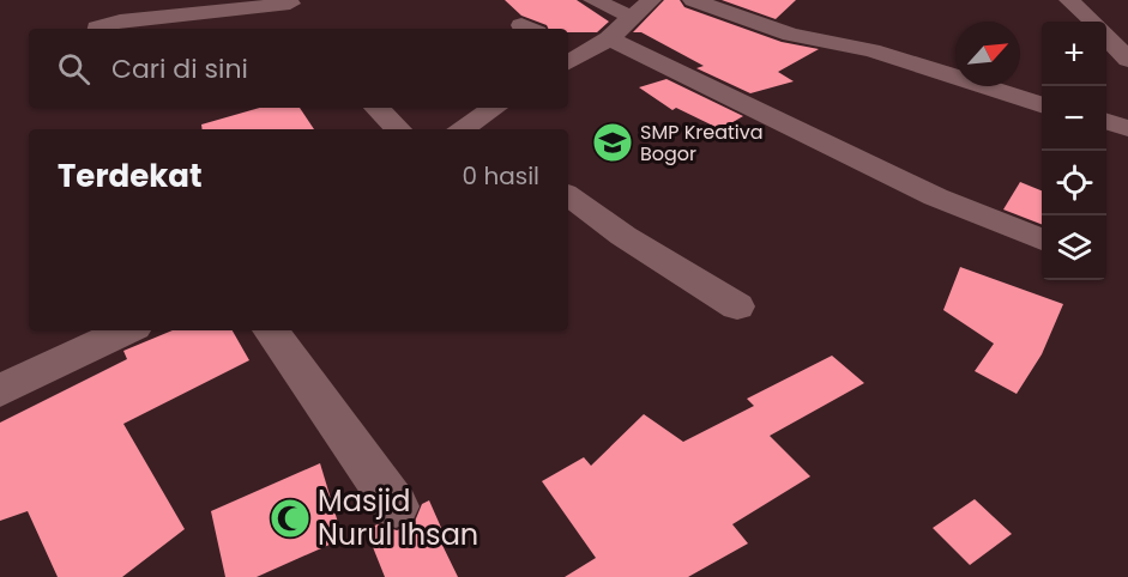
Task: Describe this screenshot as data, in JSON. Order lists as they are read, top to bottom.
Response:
{
  "places": {
    "school or university": ["SMP Kreativa Bogor"],
    "mosque": ["Masjid Nurul Ihsan"]
  },
  "north": "top right",
  "page": {
    "map_buttons": ["+", "−"],
    "search": "Cari di sini",
    "heading": ["Terdekat", "0 hasil"]
  }
}
